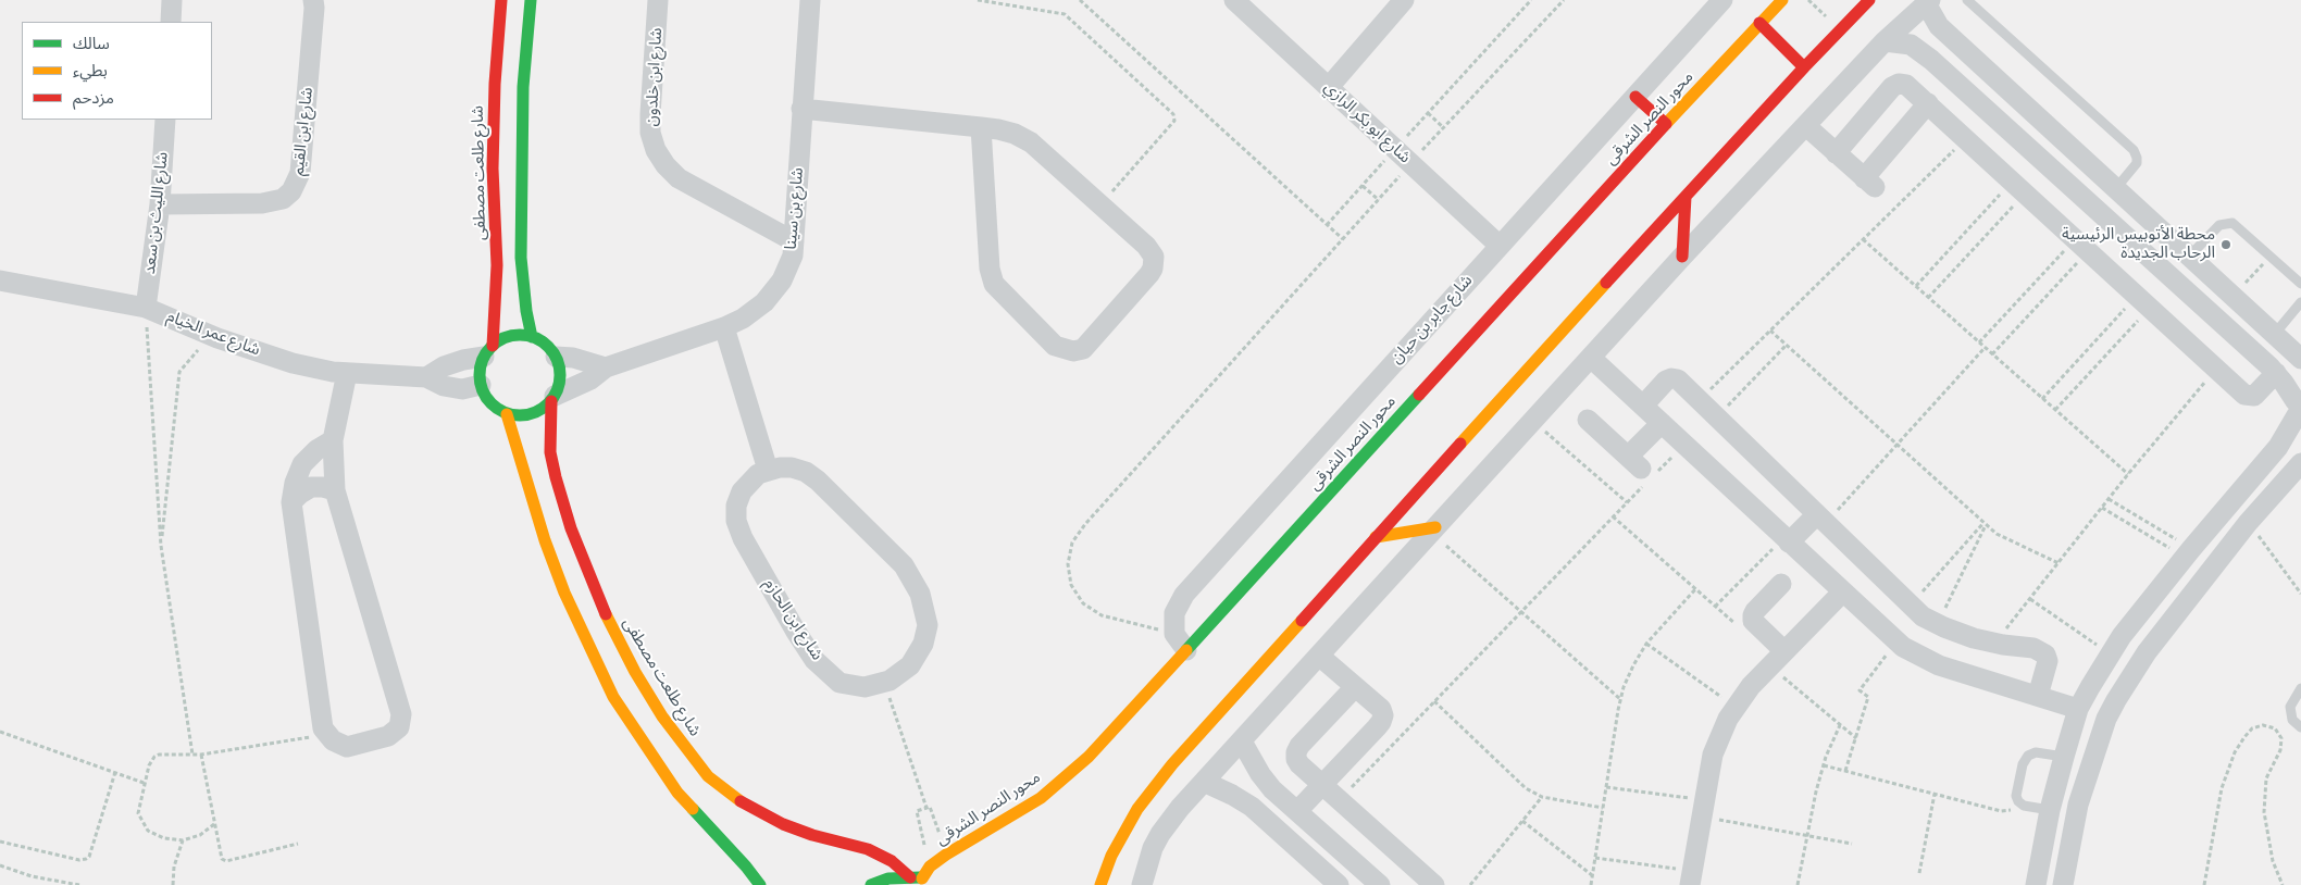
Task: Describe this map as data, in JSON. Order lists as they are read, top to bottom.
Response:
{
  "streets": {
    "street": [
      "شارع ابن خلدون",
      "محور النصر الشرقى",
      "شارع ابو بكر الرازي",
      "شارع ابن القيم",
      "شارع طلعت مصطفى",
      "شارع بن سينا",
      "شارع الليث بن سعد",
      "شارع جابر بن حيان",
      "شارع عمر الخيام",
      "شارع ابن الحازم"
    ]
  },
  "crossings": [
    ["شارع ابن خلدون", "شارع بن سينا"],
    ["محور النصر الشرقى", "شارع طلعت مصطفى"],
    ["شارع ابو بكر الرازي", "شارع جابر بن حيان"],
    ["شارع ابن القيم", "شارع الليث بن سعد"],
    ["شارع طلعت مصطفى", "شارع بن سينا"],
    ["شارع طلعت مصطفى", "شارع عمر الخيام"],
    ["شارع بن سينا", "شارع عمر الخيام"],
    ["شارع الليث بن سعد", "شارع عمر الخيام"]
  ],
  "places": ["محطة الأتوبيس الرئيسية الرحاب الجديدة"],
  "legend": ["سالك", "بطيء", "مزدحم"]
}
